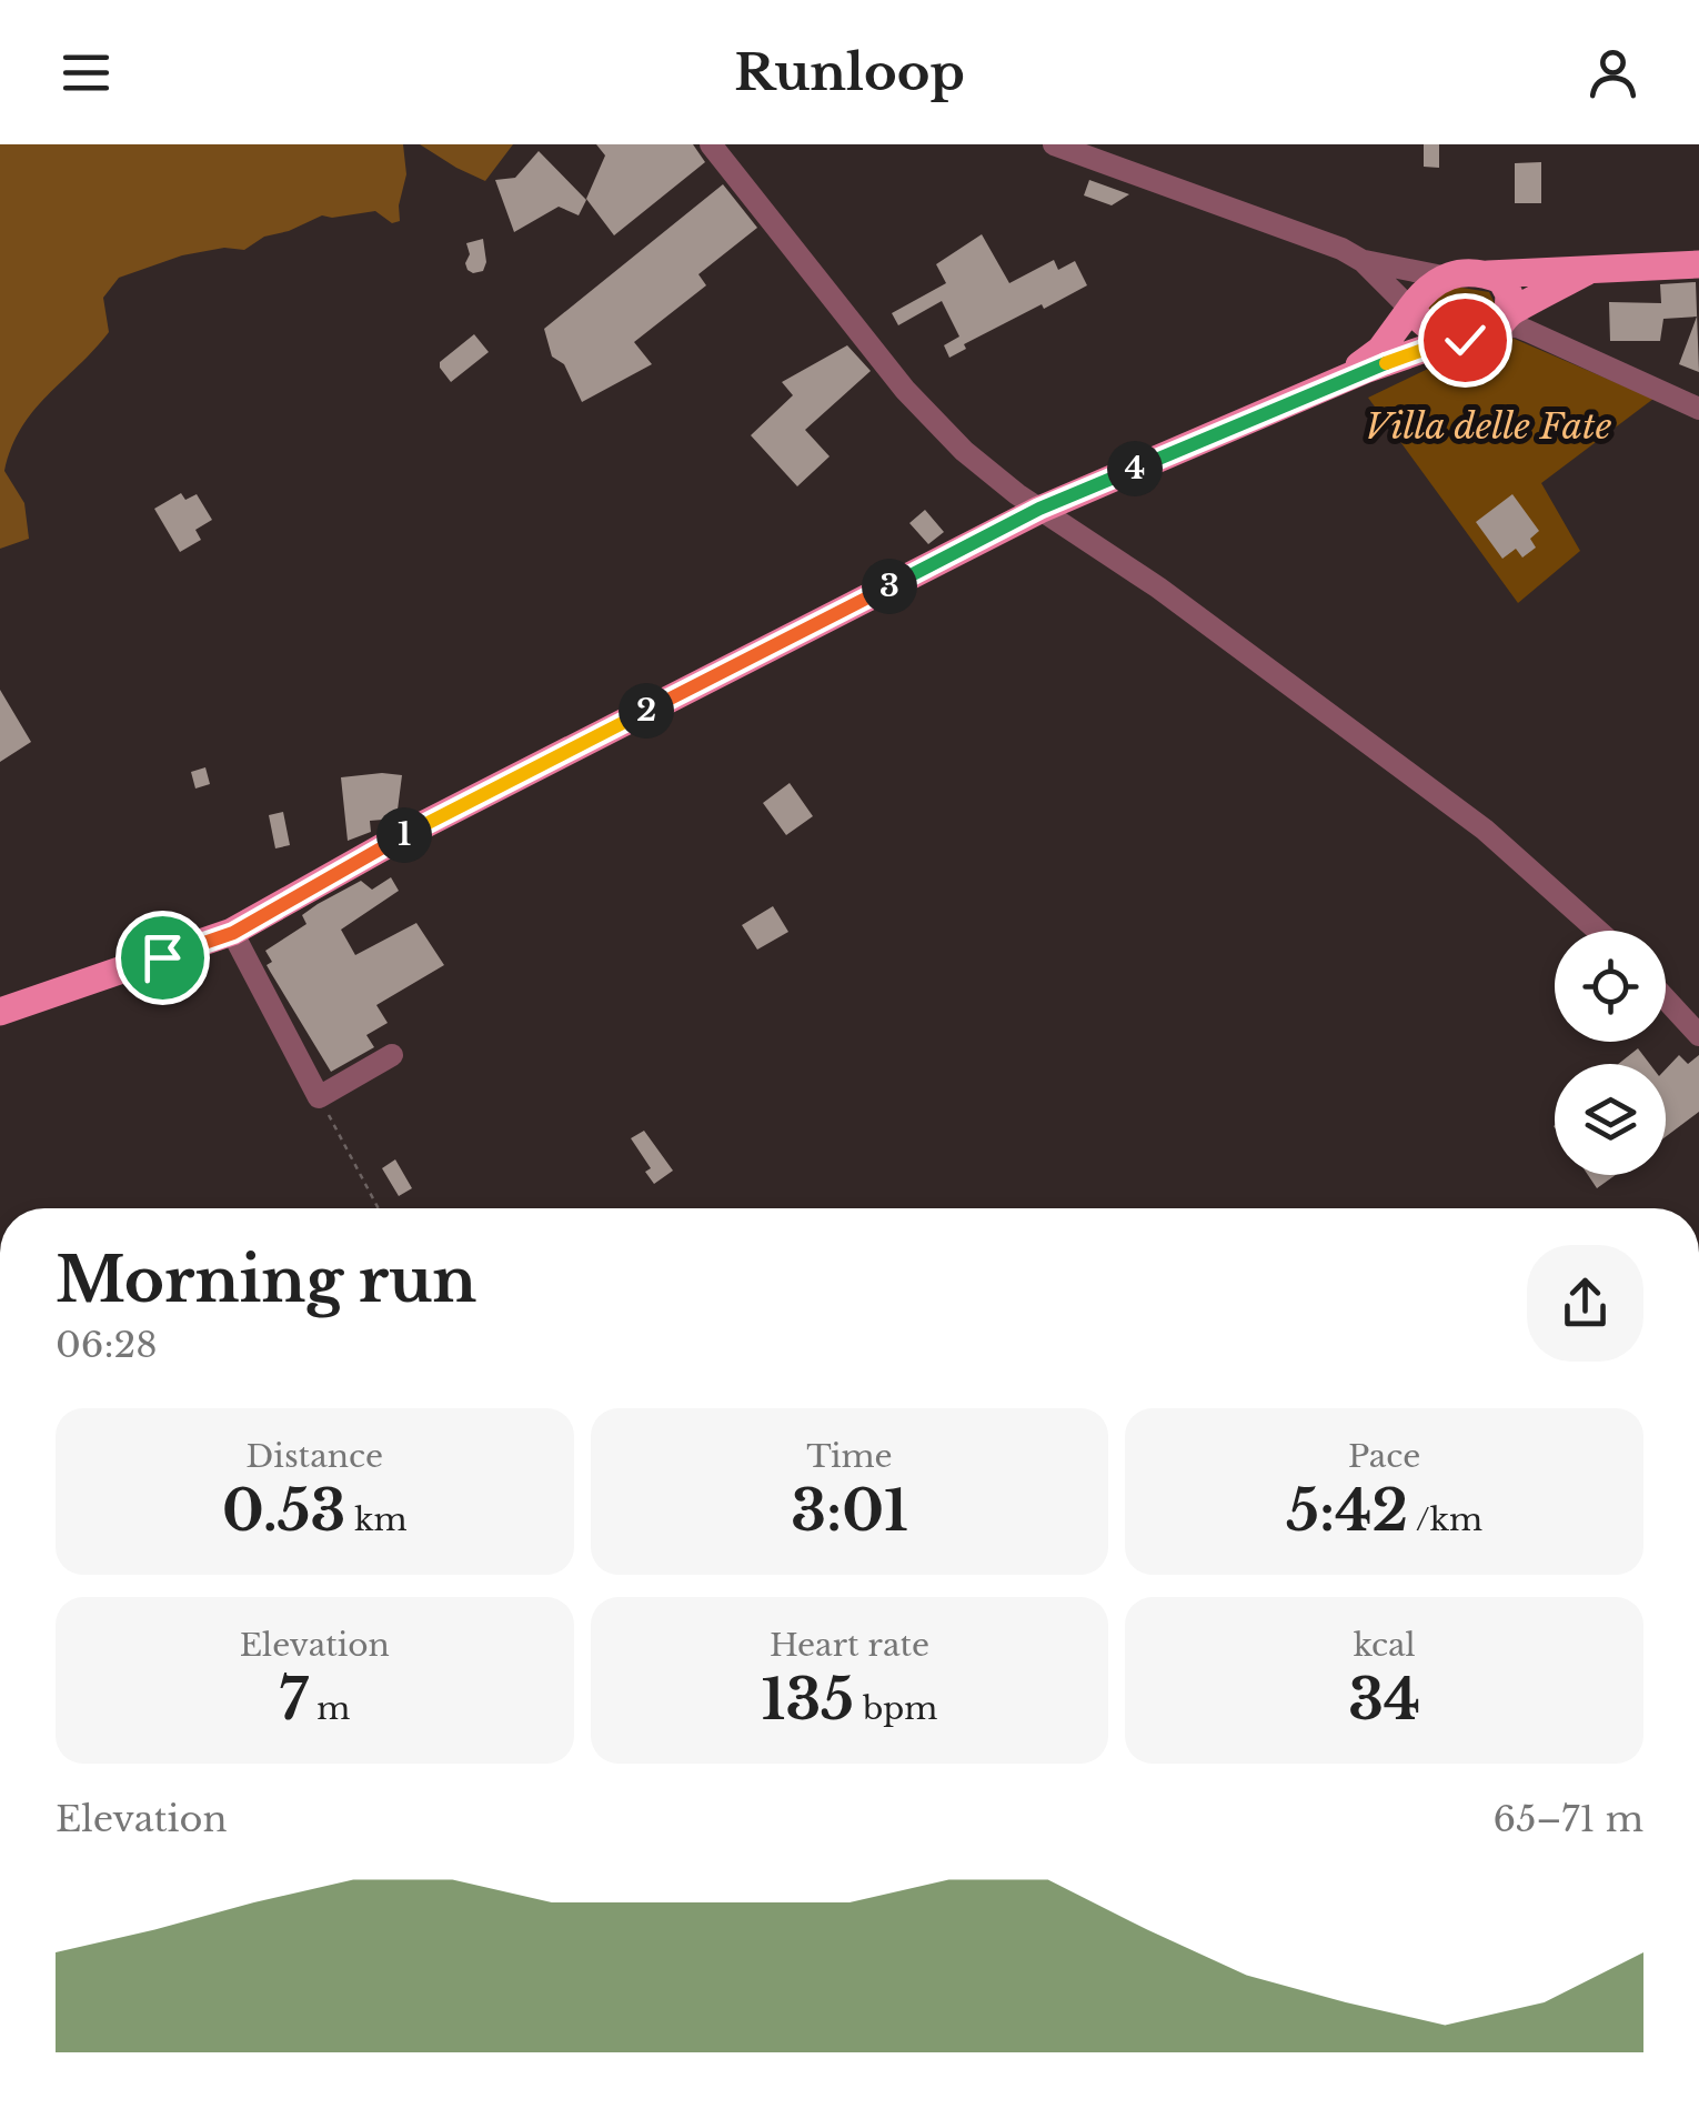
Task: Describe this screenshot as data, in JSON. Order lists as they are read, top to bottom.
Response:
{
  "parks": ["Villa delle Fate"],
  "page": {
    "header": "Runloop",
    "pins": [
      "4",
      "3",
      "2",
      "1"
    ],
    "heading": ["Morning run", "06:28"],
    "stats": [
      ["Distance", "0.53 km"],
      ["Time", "3:01"],
      ["Pace", "5:42 /km"],
      ["Elevation", "7 m"],
      ["Heart rate", "135 bpm"],
      ["kcal", "34"]
    ],
    "chart": ["Elevation", "65–71 m"]
  }
}
